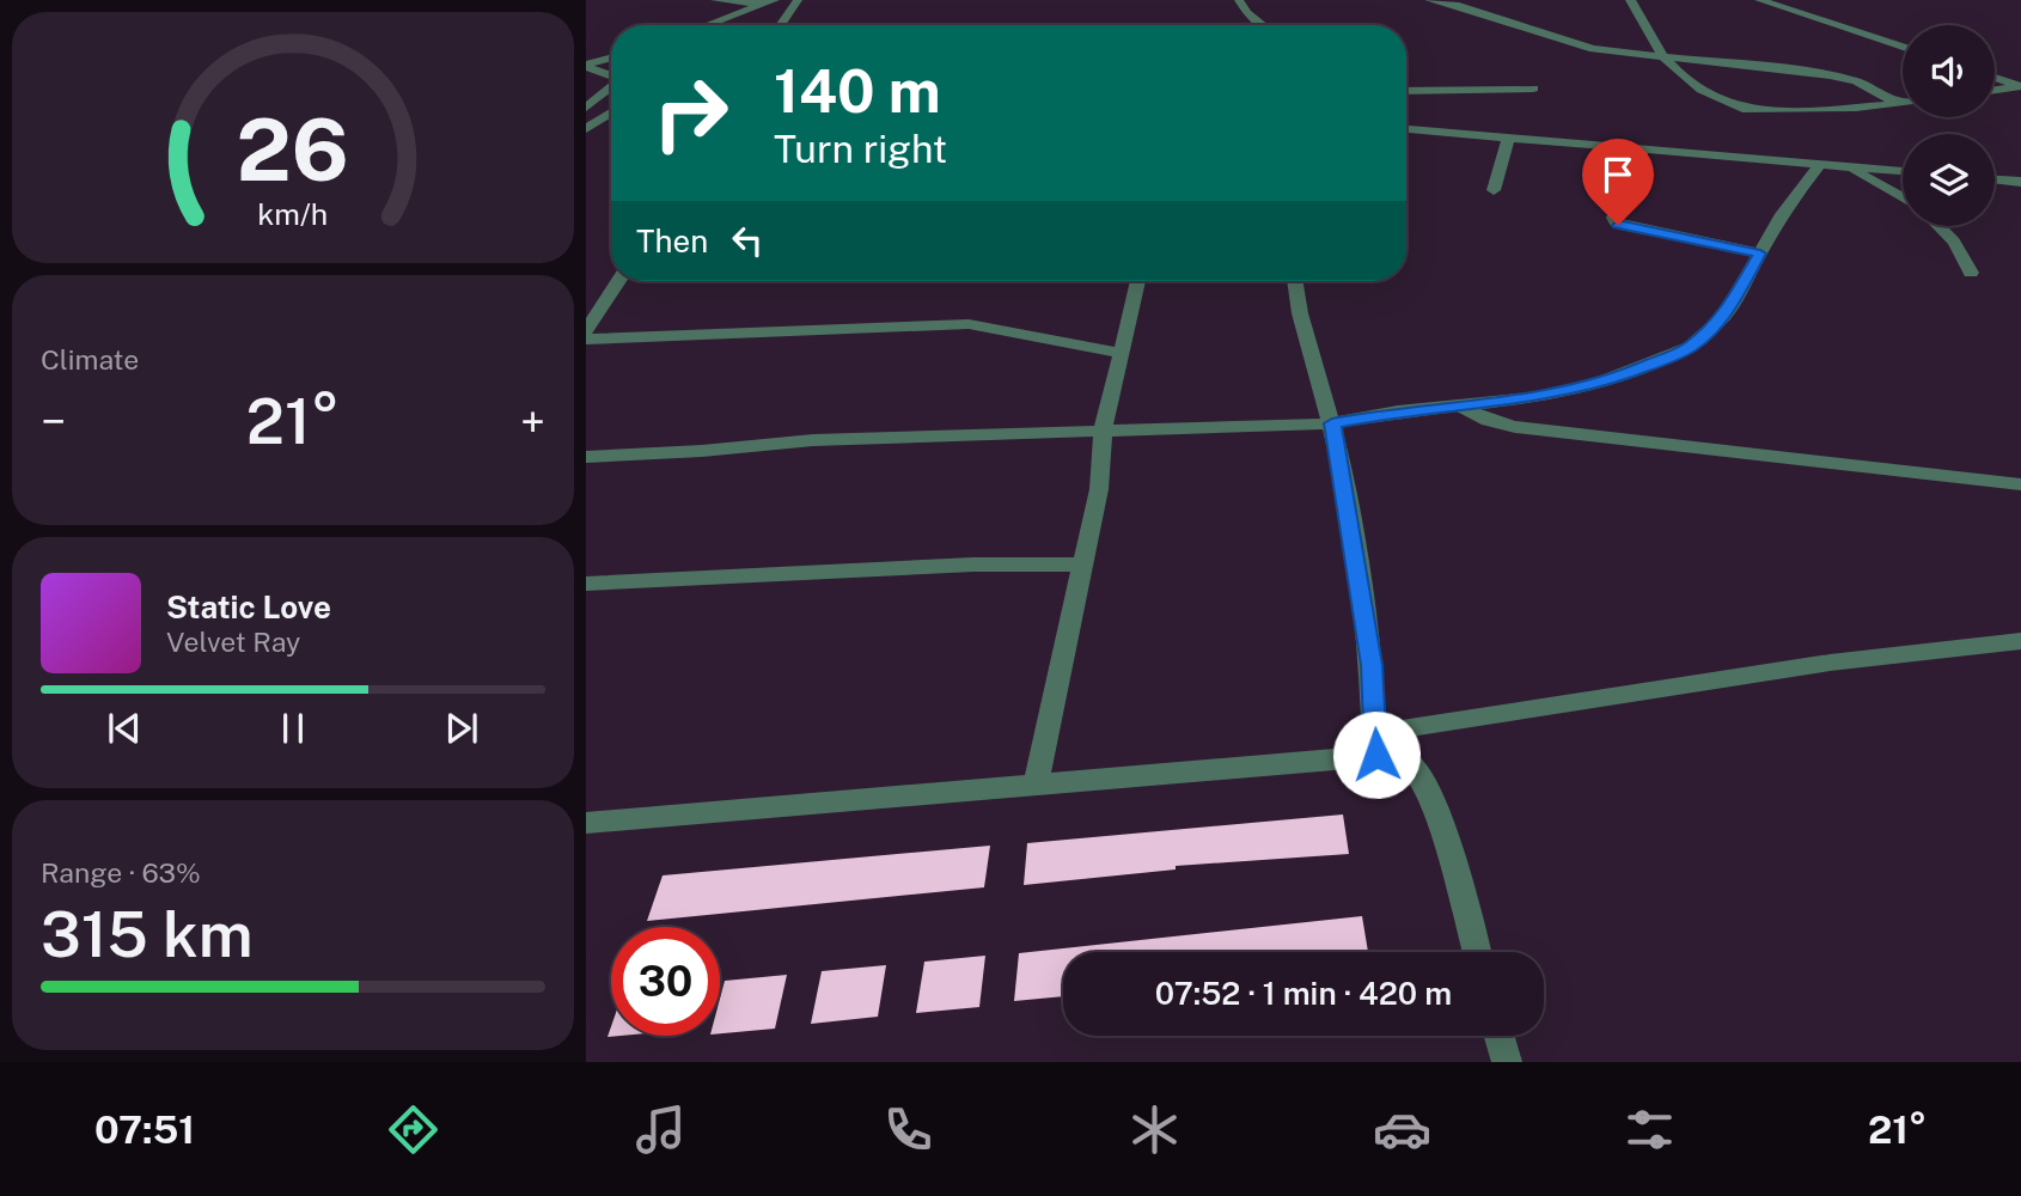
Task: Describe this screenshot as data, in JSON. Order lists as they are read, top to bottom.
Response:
{
  "page": {
    "turn": ["140 m", "Turn right"],
    "then": "Then",
    "tile": [
      "Climate",
      ["Range · 63%", "315 km"]
    ],
    "heat": ["−", "21°", "+"],
    "song": ["Static Love", "Velvet Ray"],
    "limit": "30",
    "trip": "07:52 · 1 min · 420 m",
    "tabs": ["07:51", "21°"],
    "gauge": ["26", "km/h"]
  }
}
